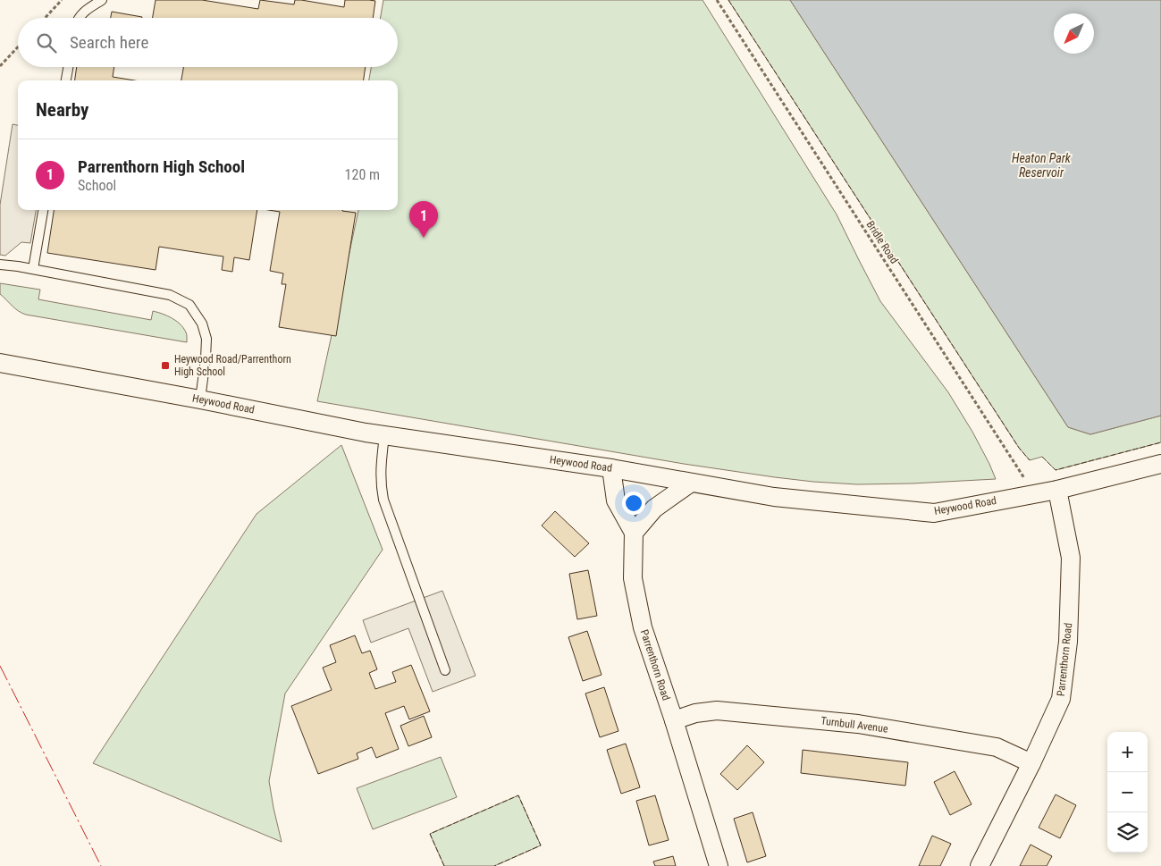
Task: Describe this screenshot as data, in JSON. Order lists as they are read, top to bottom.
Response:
{
  "streets": {
    "street": ["Heywood Road", "Parrenthorn Road", "Turnbull Avenue"],
    "path": ["Bridle Road"]
  },
  "crossings": [
    ["Bridle Road", "Heywood Road"],
    ["Heywood Road", "Parrenthorn Road"],
    ["Parrenthorn Road", "Turnbull Avenue"]
  ],
  "water": ["Heaton Park Reservoir"],
  "places": {
    "transit": ["Heywood Road/Parrenthorn High School"]
  },
  "north": "bottom left",
  "page": {
    "search": "Search here",
    "heading": "Nearby",
    "list": [
      {
        "mark": "1",
        "name": "Parrenthorn High School",
        "note": "School",
        "value": "120 m"
      }
    ],
    "pins": "1",
    "map_buttons": ["+", "−"]
  }
}
